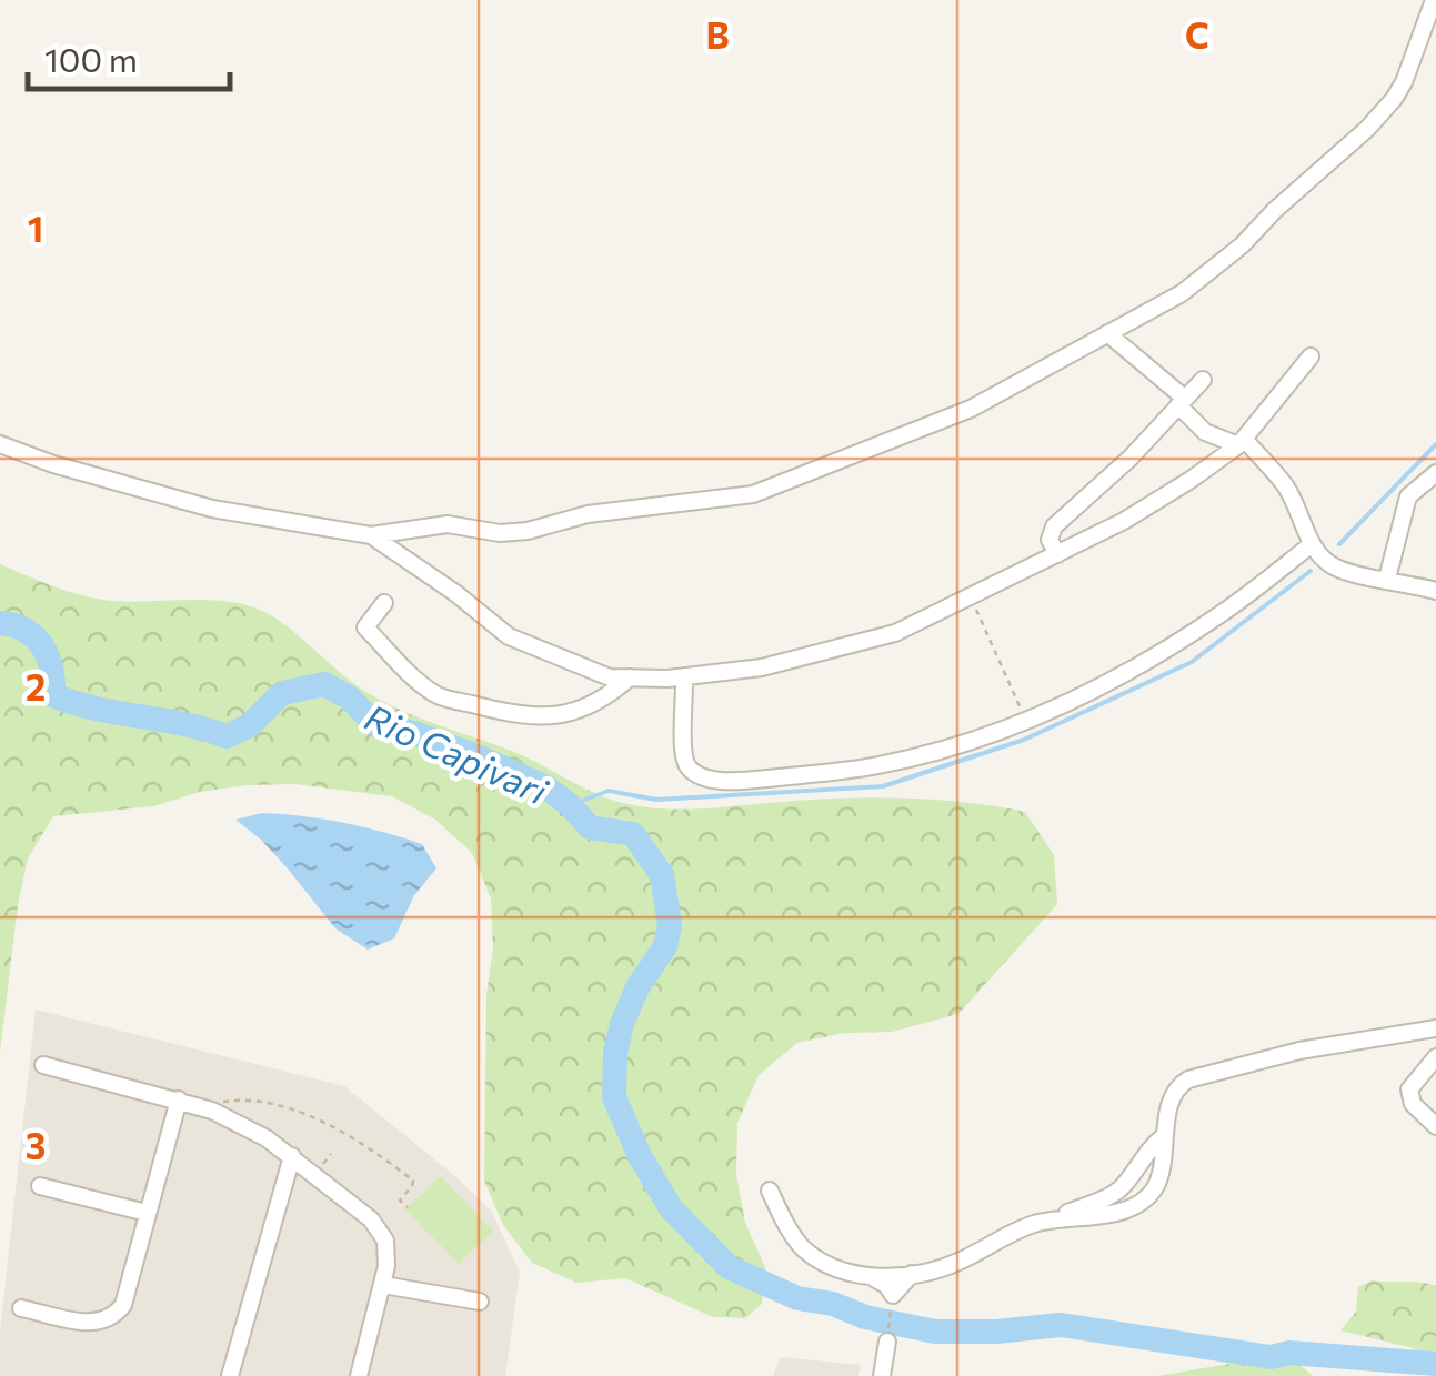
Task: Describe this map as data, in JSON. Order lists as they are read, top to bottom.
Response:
{
  "water": ["Rio Capivari"],
  "scale_bar": "100 m",
  "grid": {
    "columns": ["B", "C"],
    "rows": ["1", "2", "3"]
  }
}
